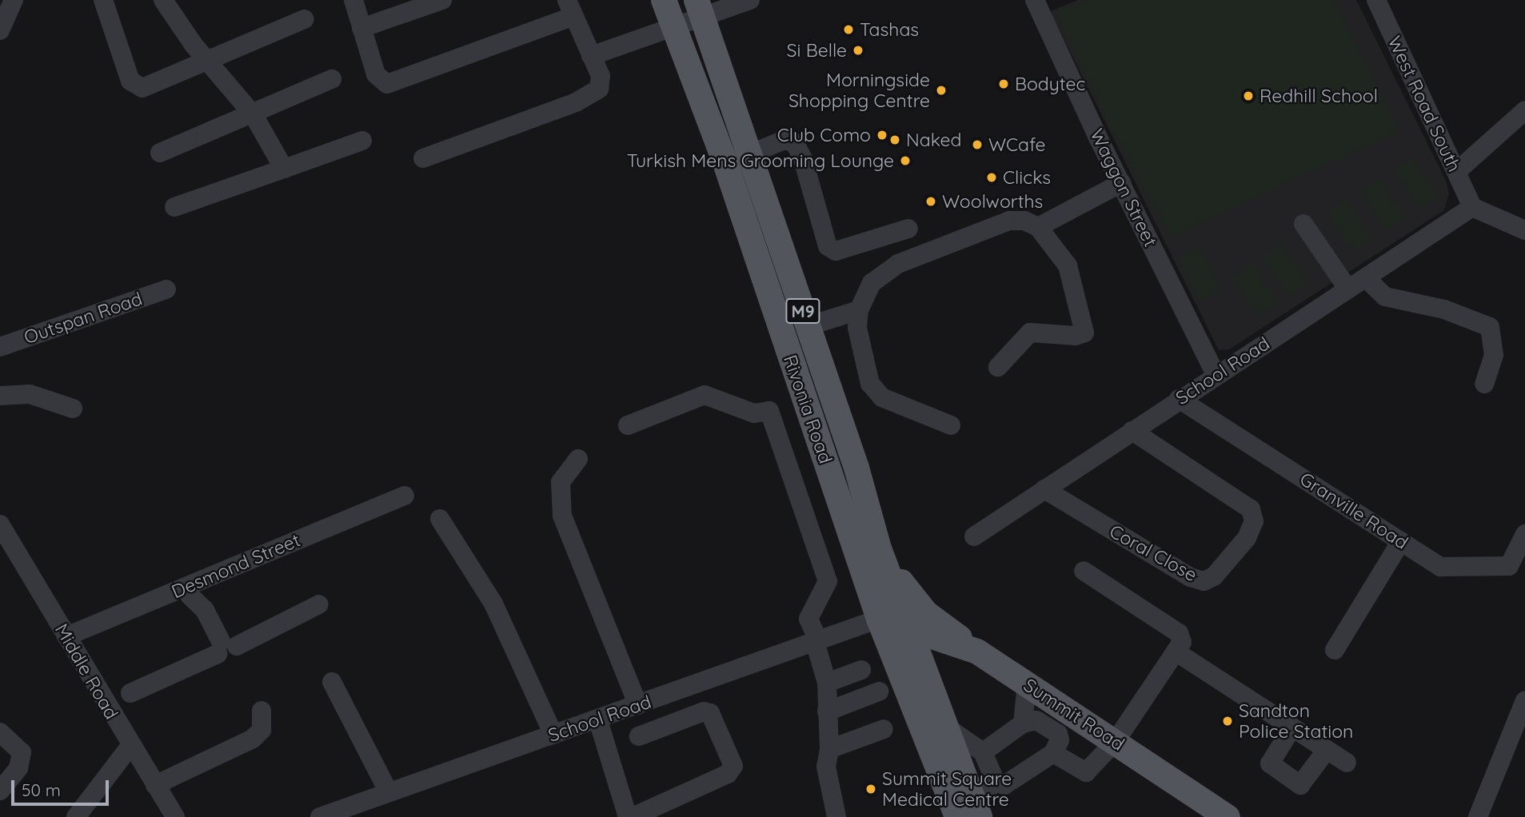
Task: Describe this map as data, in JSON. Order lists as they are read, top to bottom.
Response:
{
  "streets": {
    "main road": ["M9", "Rivonia Road", "Summit Road"],
    "street": [
      "West Road South",
      "Waggon Street",
      "Outspan Road",
      "School Road",
      "Granville Road",
      "Coral Close",
      "Desmond Street",
      "Middle Road"
    ]
  },
  "crossings": [
    ["West Road South", "School Road"],
    ["Waggon Street", "School Road"],
    ["School Road", "Rivonia Road"],
    ["School Road", "Granville Road"],
    ["School Road", "Coral Close"],
    ["School Road", "Summit Road"],
    ["Rivonia Road", "Summit Road"],
    ["Desmond Street", "Middle Road"]
  ],
  "places": [
    "Tashas",
    "Si Belle",
    "Bodytec",
    "Morningside Shopping Centre",
    "Redhill School",
    "Club Como",
    "Naked",
    "WCafe",
    "Turkish Mens Grooming Lounge",
    "Clicks",
    "Woolworths",
    "Sandton Police Station",
    "Summit Square Medical Centre"
  ],
  "scale_bar": "50 m"
}
